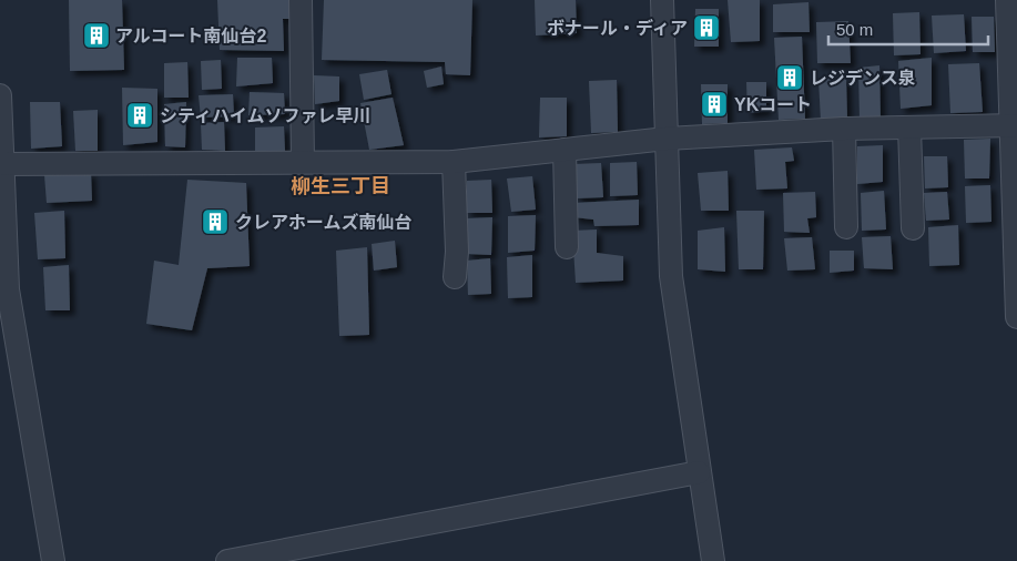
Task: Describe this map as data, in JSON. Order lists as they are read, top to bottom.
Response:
{
  "districts": ["柳生三丁目"],
  "places": {
    "building": [
      "ボナール・ディア",
      "アルコート南仙台2",
      "レジデンス泉",
      "YKコート",
      "シティハイムソファレ早川",
      "クレアホームズ南仙台"
    ]
  },
  "scale_bar": "50 m"
}
